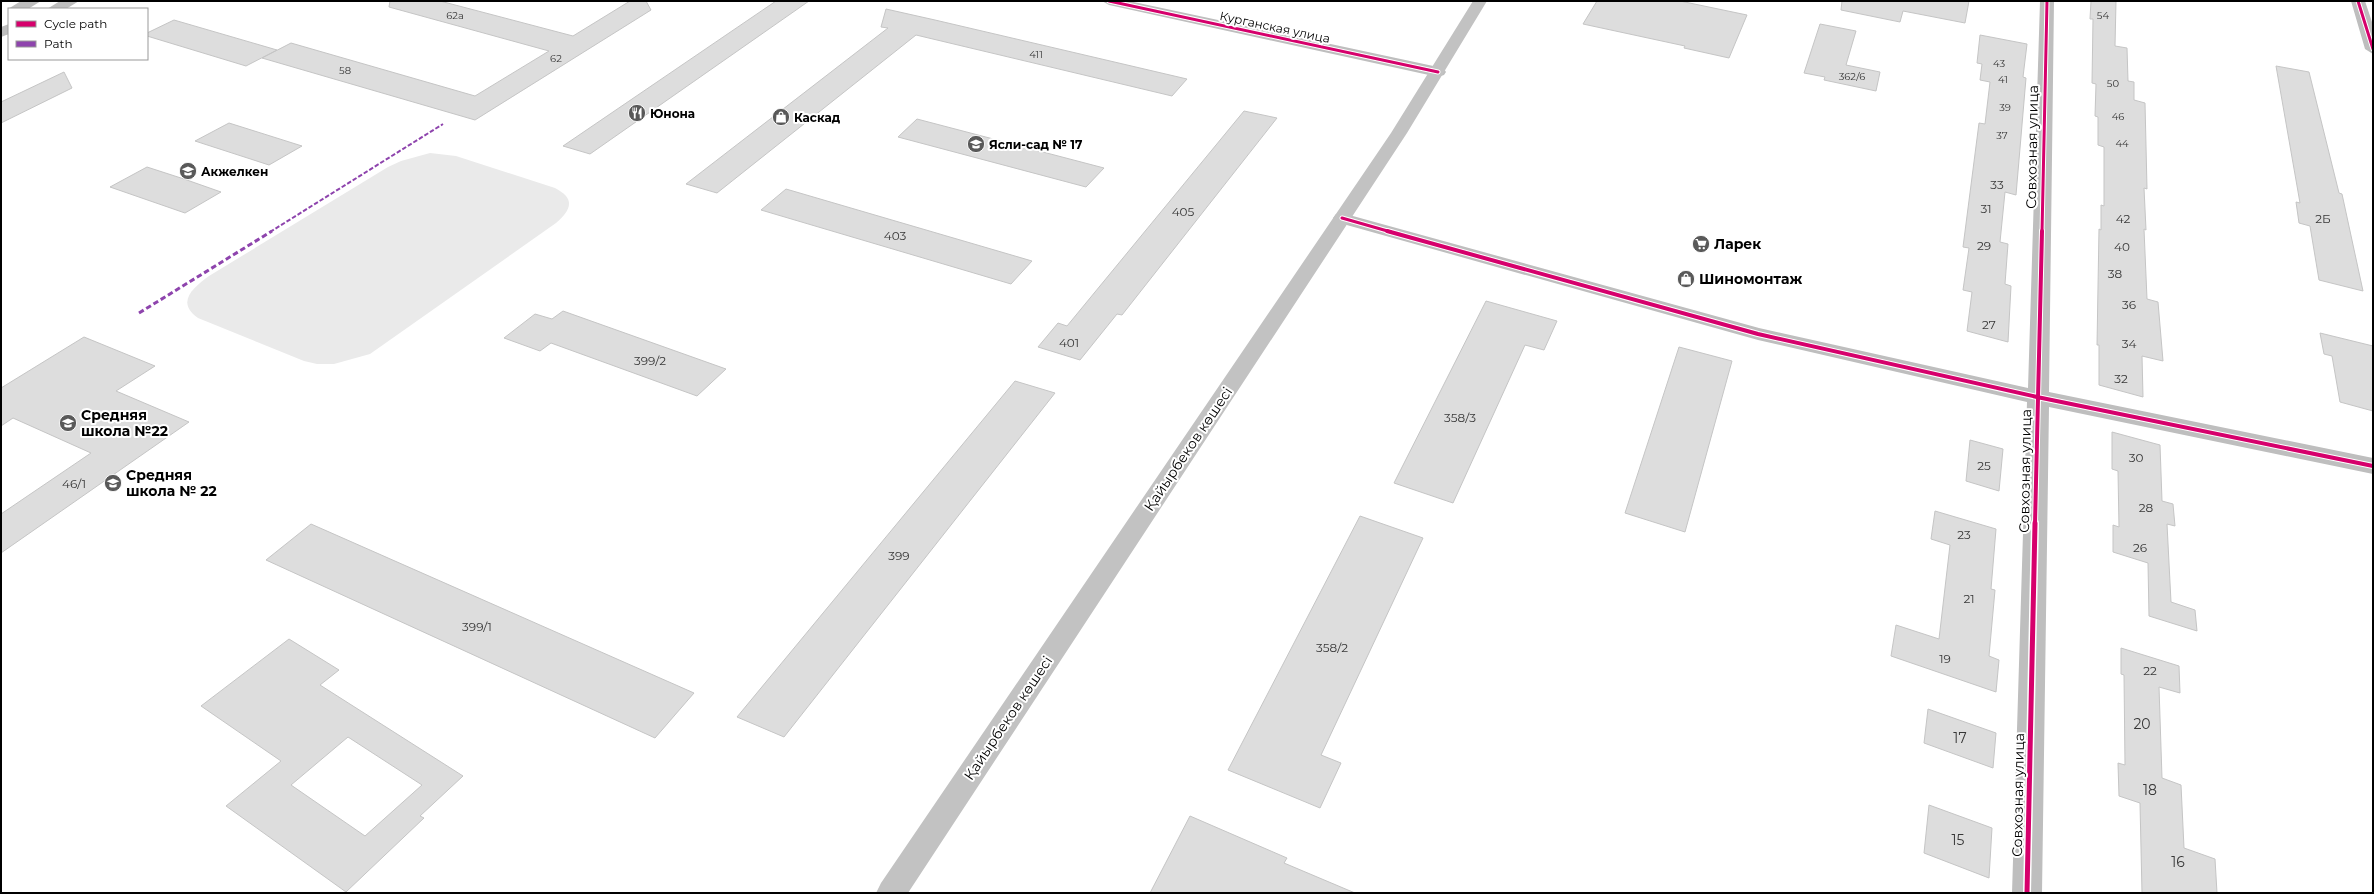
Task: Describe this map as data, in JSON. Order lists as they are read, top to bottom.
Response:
{
  "streets": {
    "main road": ["Қайырбеков көшесі"],
    "street": ["Курганская улица", "Совхозная улица"]
  },
  "crossings": [
    ["Курганская улица", "Қайырбеков көшесі"]
  ],
  "places": {
    "restaurant": ["Юнона"],
    "shop": ["Каскад", "Шиномонтаж"],
    "school or university": [
      "Ясли-сад № 17",
      "Акжелкен",
      "Средняя школа №22",
      "Средняя школа № 22"
    ],
    "supermarket": ["Ларек"]
  },
  "house_numbers": [
    "62а",
    "54",
    "411",
    "62",
    "43",
    "58",
    "362/6",
    "41",
    "50",
    "39",
    "46",
    "37",
    "44",
    "33",
    "31",
    "405",
    "42",
    "2Б",
    "403",
    "29",
    "40",
    "38",
    "36",
    "27",
    "401",
    "34",
    "399/2",
    "32",
    "358/3",
    "30",
    "25",
    "46/1",
    "28",
    "23",
    "26",
    "399",
    "21",
    "399/1",
    "358/2",
    "19",
    "22",
    "20",
    "17",
    "18",
    "15",
    "16"
  ],
  "legend": ["Cycle path", "Path"]
}
